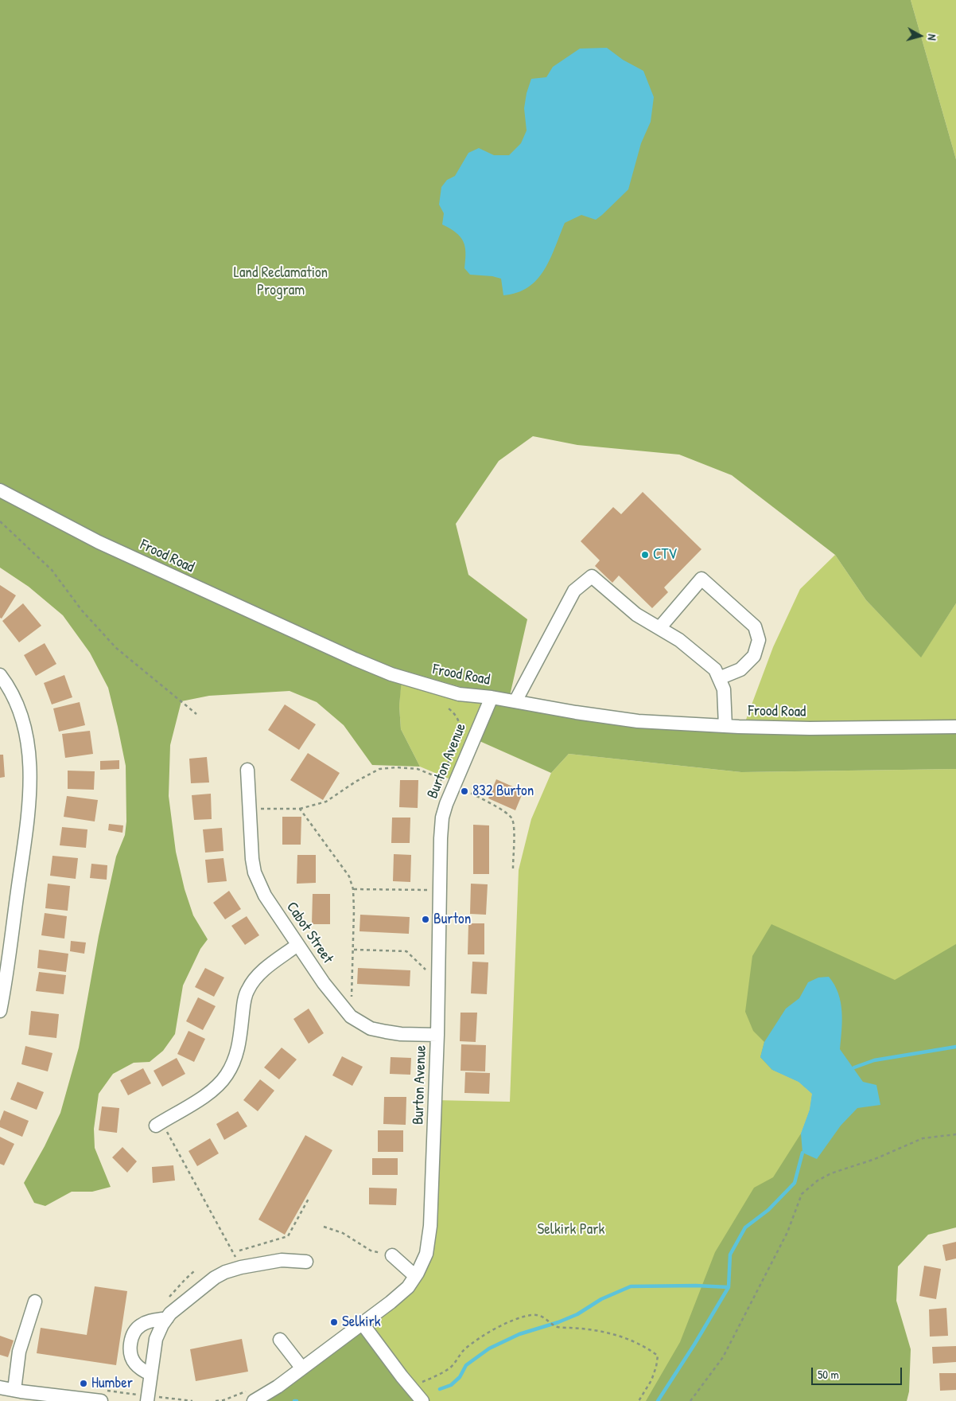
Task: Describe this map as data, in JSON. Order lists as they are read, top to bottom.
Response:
{
  "streets": {
    "street": ["Frood Road", "Burton Avenue", "Cabot Street"]
  },
  "crossings": [
    ["Frood Road", "Burton Avenue"],
    ["Burton Avenue", "Cabot Street"]
  ],
  "parks": ["Land Reclamation Program", "Selkirk Park"],
  "places": [
    "CTV",
    "832 Burton",
    "Burton",
    "Selkirk",
    "Humber"
  ],
  "scale_bar": "50 m",
  "north": "right"
}
